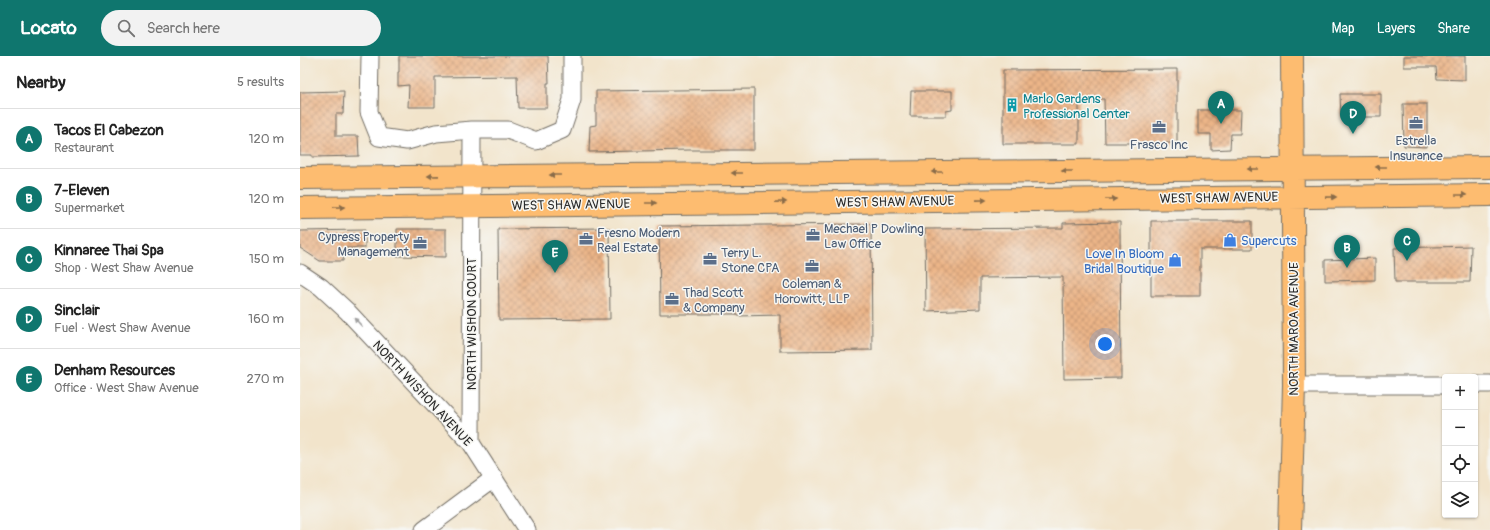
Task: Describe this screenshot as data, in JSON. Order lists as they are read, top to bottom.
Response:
{
  "streets": {
    "main road": ["WEST SHAW AVENUE", "NORTH MAROA AVENUE"],
    "street": ["NORTH WISHON COURT", "NORTH WISHON AVENUE"]
  },
  "crossings": [
    ["WEST SHAW AVENUE", "NORTH WISHON COURT"],
    ["WEST SHAW AVENUE", "NORTH MAROA AVENUE"],
    ["NORTH WISHON COURT", "NORTH WISHON AVENUE"]
  ],
  "one_way": ["NORTH WISHON AVENUE"],
  "places": {
    "building": ["Marlo Gardens Professional Center"],
    "office": [
      "Estrella Insurance",
      "Frasco Inc",
      "Mechael P Dowling Law Office",
      "Fresno Modern Real Estate",
      "Cypress Property Management",
      "Terry L. Stone CPA",
      "Coleman & Horowitt, LLP",
      "Thad Scott & Company"
    ],
    "shop": ["Supercuts", "Love In Bloom Bridal Boutique"]
  },
  "page": {
    "header": "Locato",
    "search": "Search here",
    "nav": ["Map", "Layers", "Share"],
    "heading": ["Nearby", "5 results"],
    "pins": [
      "A",
      "D",
      "C",
      "B",
      "E"
    ],
    "list": [
      {
        "mark": "A",
        "name": "Tacos El Cabezon",
        "note": "Restaurant",
        "value": "120 m"
      },
      {
        "mark": "B",
        "name": "7-Eleven",
        "note": "Supermarket",
        "value": "120 m"
      },
      {
        "mark": "C",
        "name": "Kinnaree Thai Spa",
        "note": "Shop · West Shaw Avenue",
        "value": "150 m"
      },
      {
        "mark": "D",
        "name": "Sinclair",
        "note": "Fuel · West Shaw Avenue",
        "value": "160 m"
      },
      {
        "mark": "E",
        "name": "Denham Resources",
        "note": "Office · West Shaw Avenue",
        "value": "270 m"
      }
    ],
    "map_buttons": ["+", "−"]
  }
}
